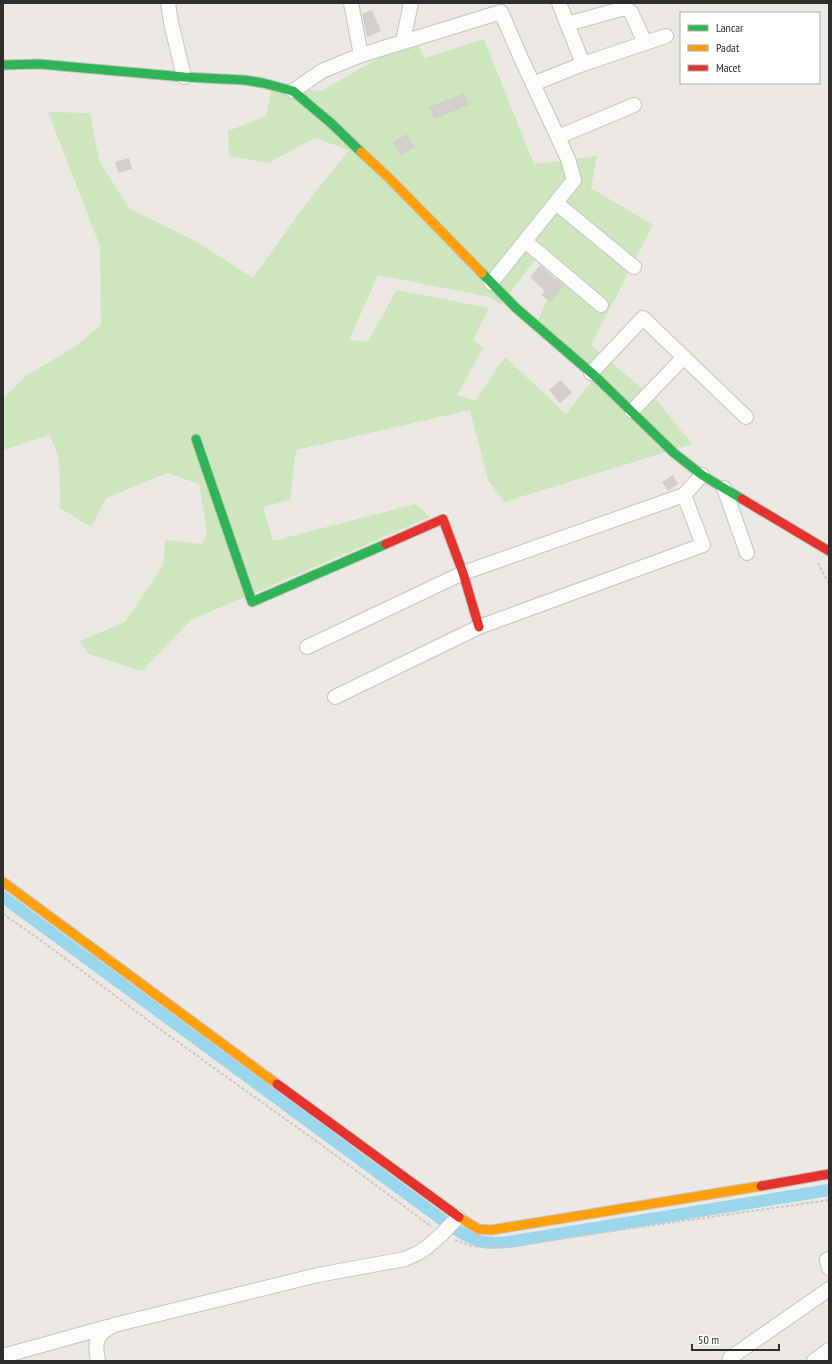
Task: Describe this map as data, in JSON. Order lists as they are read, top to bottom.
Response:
{
  "legend": ["Lancar", "Padat", "Macet"],
  "scale_bar": "50 m"
}
